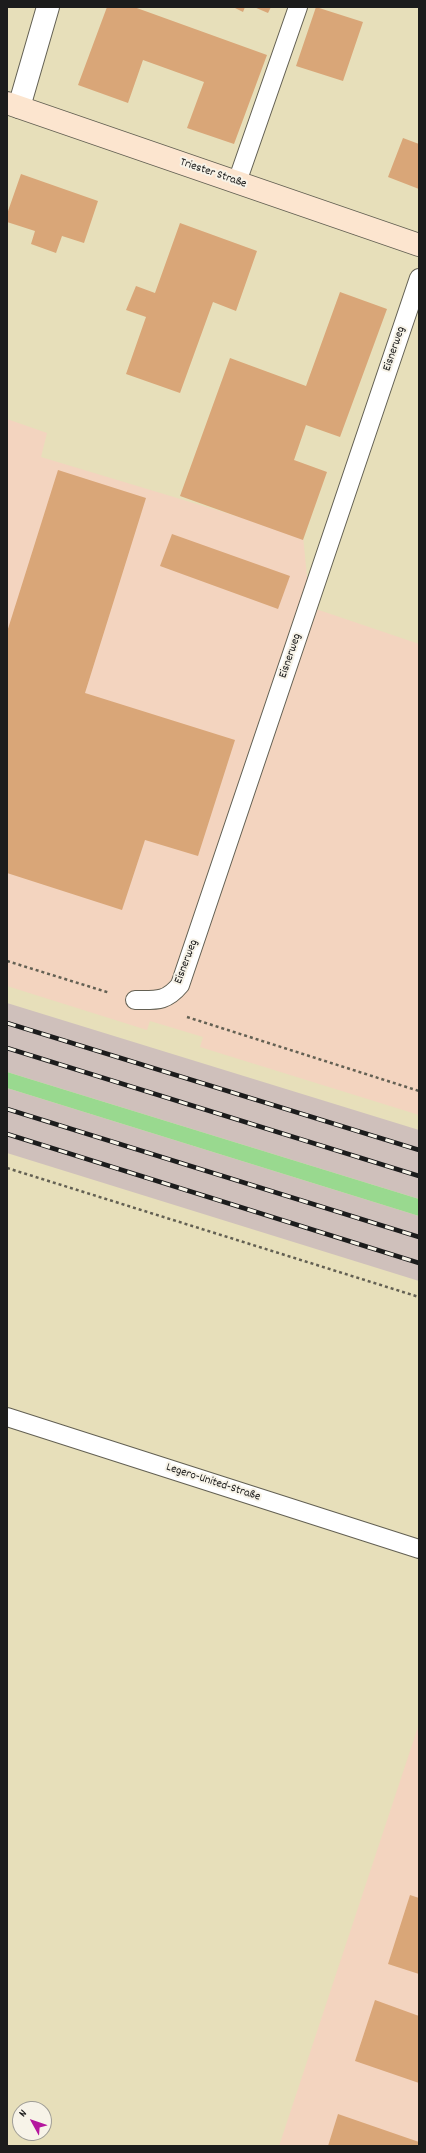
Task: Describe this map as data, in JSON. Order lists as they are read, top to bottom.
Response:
{
  "streets": {
    "main road": ["Triester Straße"],
    "lane": ["Eisnerweg", "Legero-United-Straße"]
  },
  "north": "top left"
}
